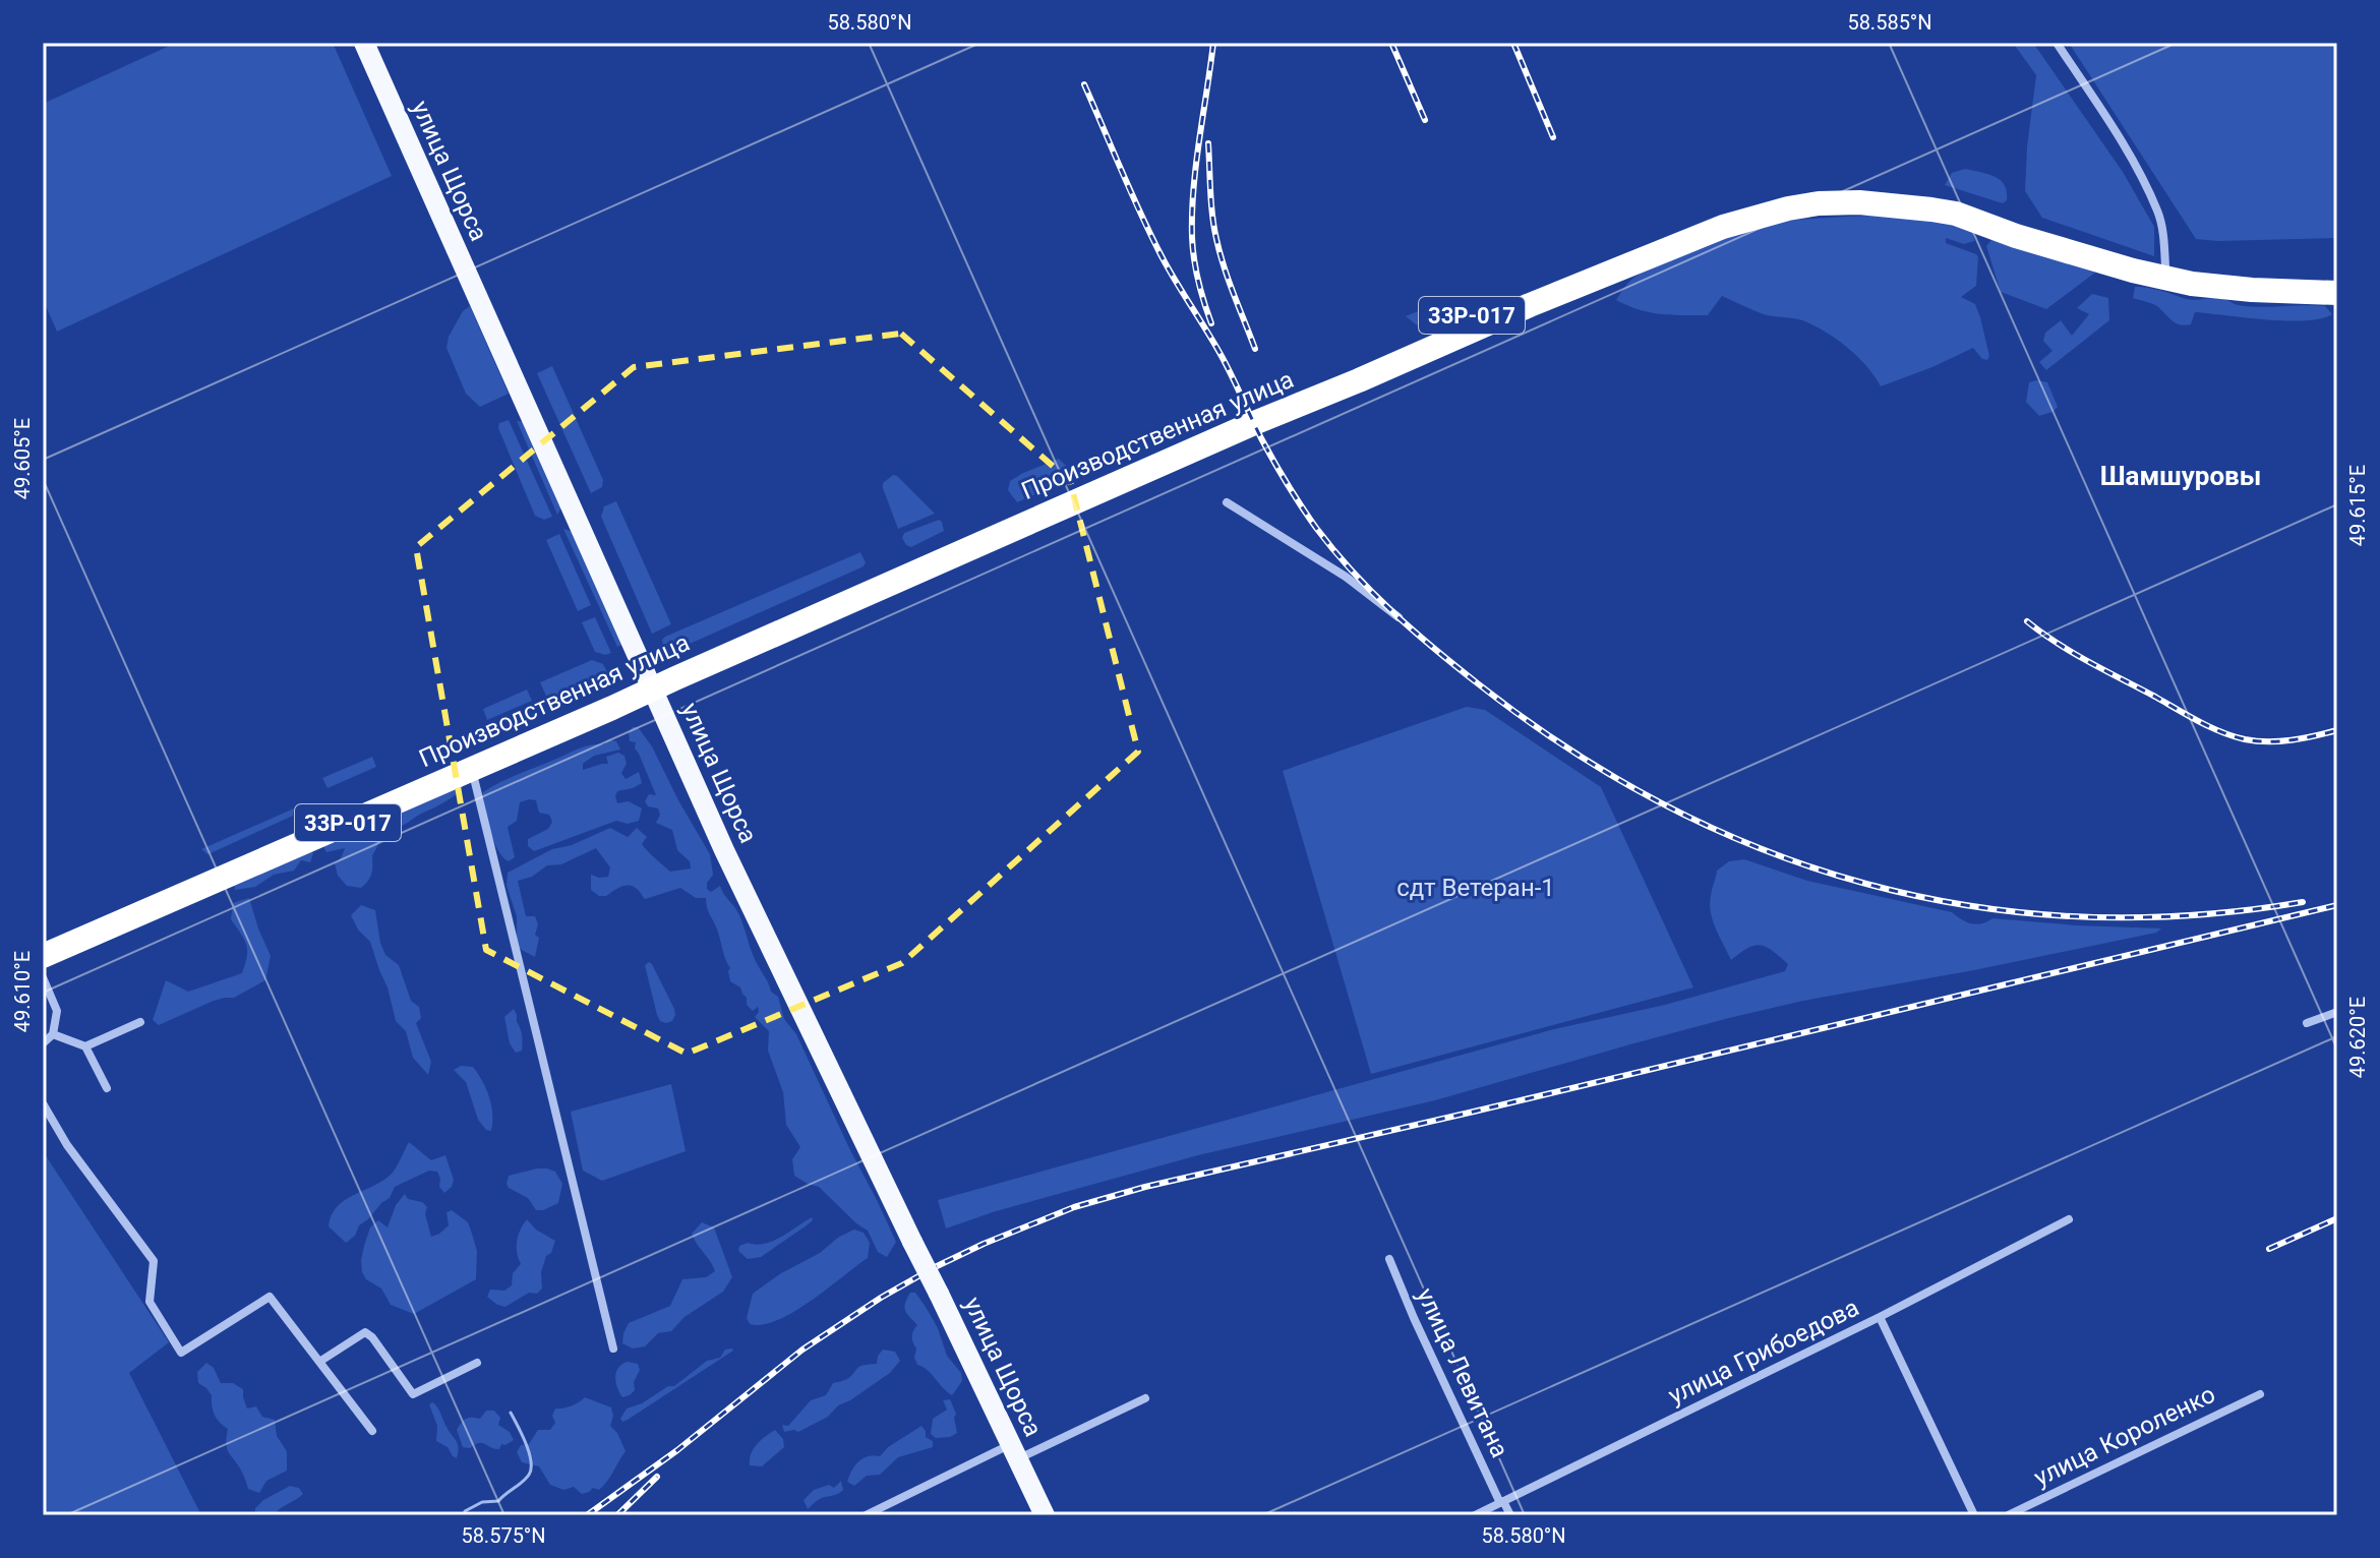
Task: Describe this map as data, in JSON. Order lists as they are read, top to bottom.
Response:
{
  "streets": {
    "highway": ["33Р-017", "Производственная улица"],
    "main road": ["улица Щорса"],
    "street": ["улица Грибоедова", "улица Левитана", "улица Короленко"]
  },
  "crossings": [
    ["улица Щорса", "Производственная улица"],
    ["улица Грибоедова", "улица Левитана"]
  ],
  "districts": ["Шамшуровы"],
  "parks": ["сдт Ветеран-1"],
  "coordinates": [
    "58.580°N",
    "58.585°N",
    "49.605°E",
    "49.615°E",
    "49.610°E",
    "49.620°E",
    "58.575°N"
  ]
}
